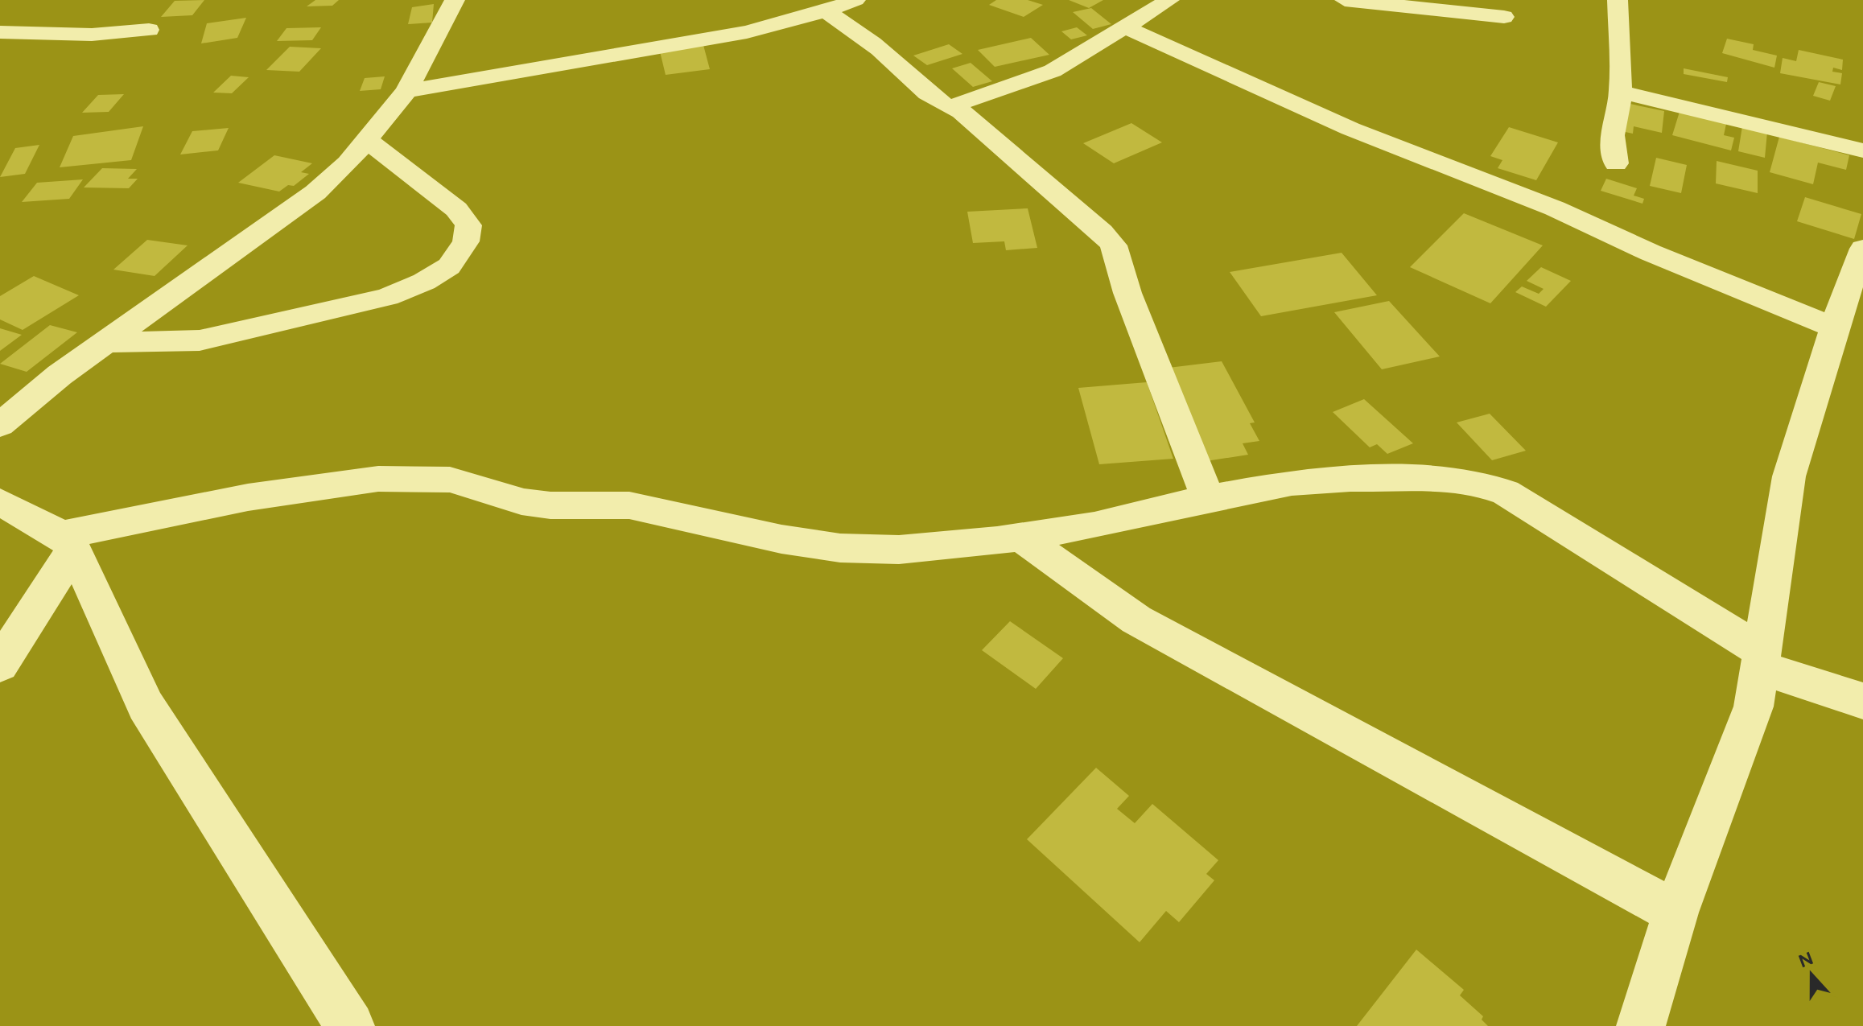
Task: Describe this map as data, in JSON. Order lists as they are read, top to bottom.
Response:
{
  "north": "top"
}
